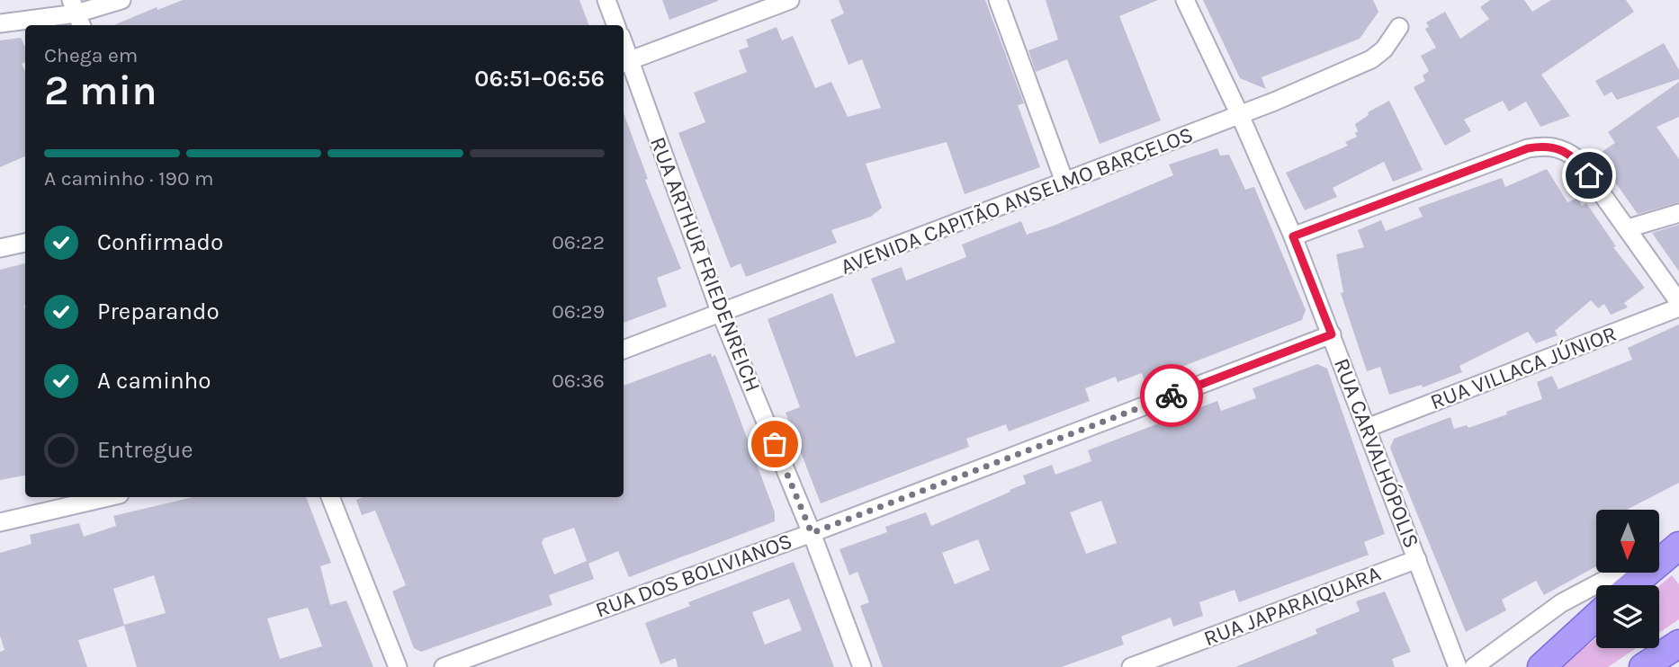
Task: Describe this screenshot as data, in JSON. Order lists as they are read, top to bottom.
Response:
{
  "streets": {
    "street": [
      "AVENIDA CAPITÃO ANSELMO BARCELOS",
      "RUA ARTHUR FRIEDENREICH",
      "RUA VILLACA JÚNIOR",
      "RUA CARVALHÓPOLIS",
      "RUA DOS BOLIVIANOS",
      "RUA JAPARAIQUARA"
    ]
  },
  "crossings": [
    ["AVENIDA CAPITÃO ANSELMO BARCELOS", "RUA ARTHUR FRIEDENREICH"],
    ["AVENIDA CAPITÃO ANSELMO BARCELOS", "RUA CARVALHÓPOLIS"],
    ["RUA ARTHUR FRIEDENREICH", "RUA DOS BOLIVIANOS"],
    ["RUA VILLACA JÚNIOR", "RUA CARVALHÓPOLIS"],
    ["RUA CARVALHÓPOLIS", "RUA DOS BOLIVIANOS"],
    ["RUA CARVALHÓPOLIS", "RUA JAPARAIQUARA"]
  ],
  "north": "bottom",
  "page": {
    "heading": ["2 min", "Chega em", "06:51–06:56"],
    "bar": "A caminho · 190 m",
    "list": [
      ["Confirmado", "06:22"],
      ["Preparando", "06:29"],
      ["A caminho", "06:36"],
      "Entregue"
    ]
  }
}
